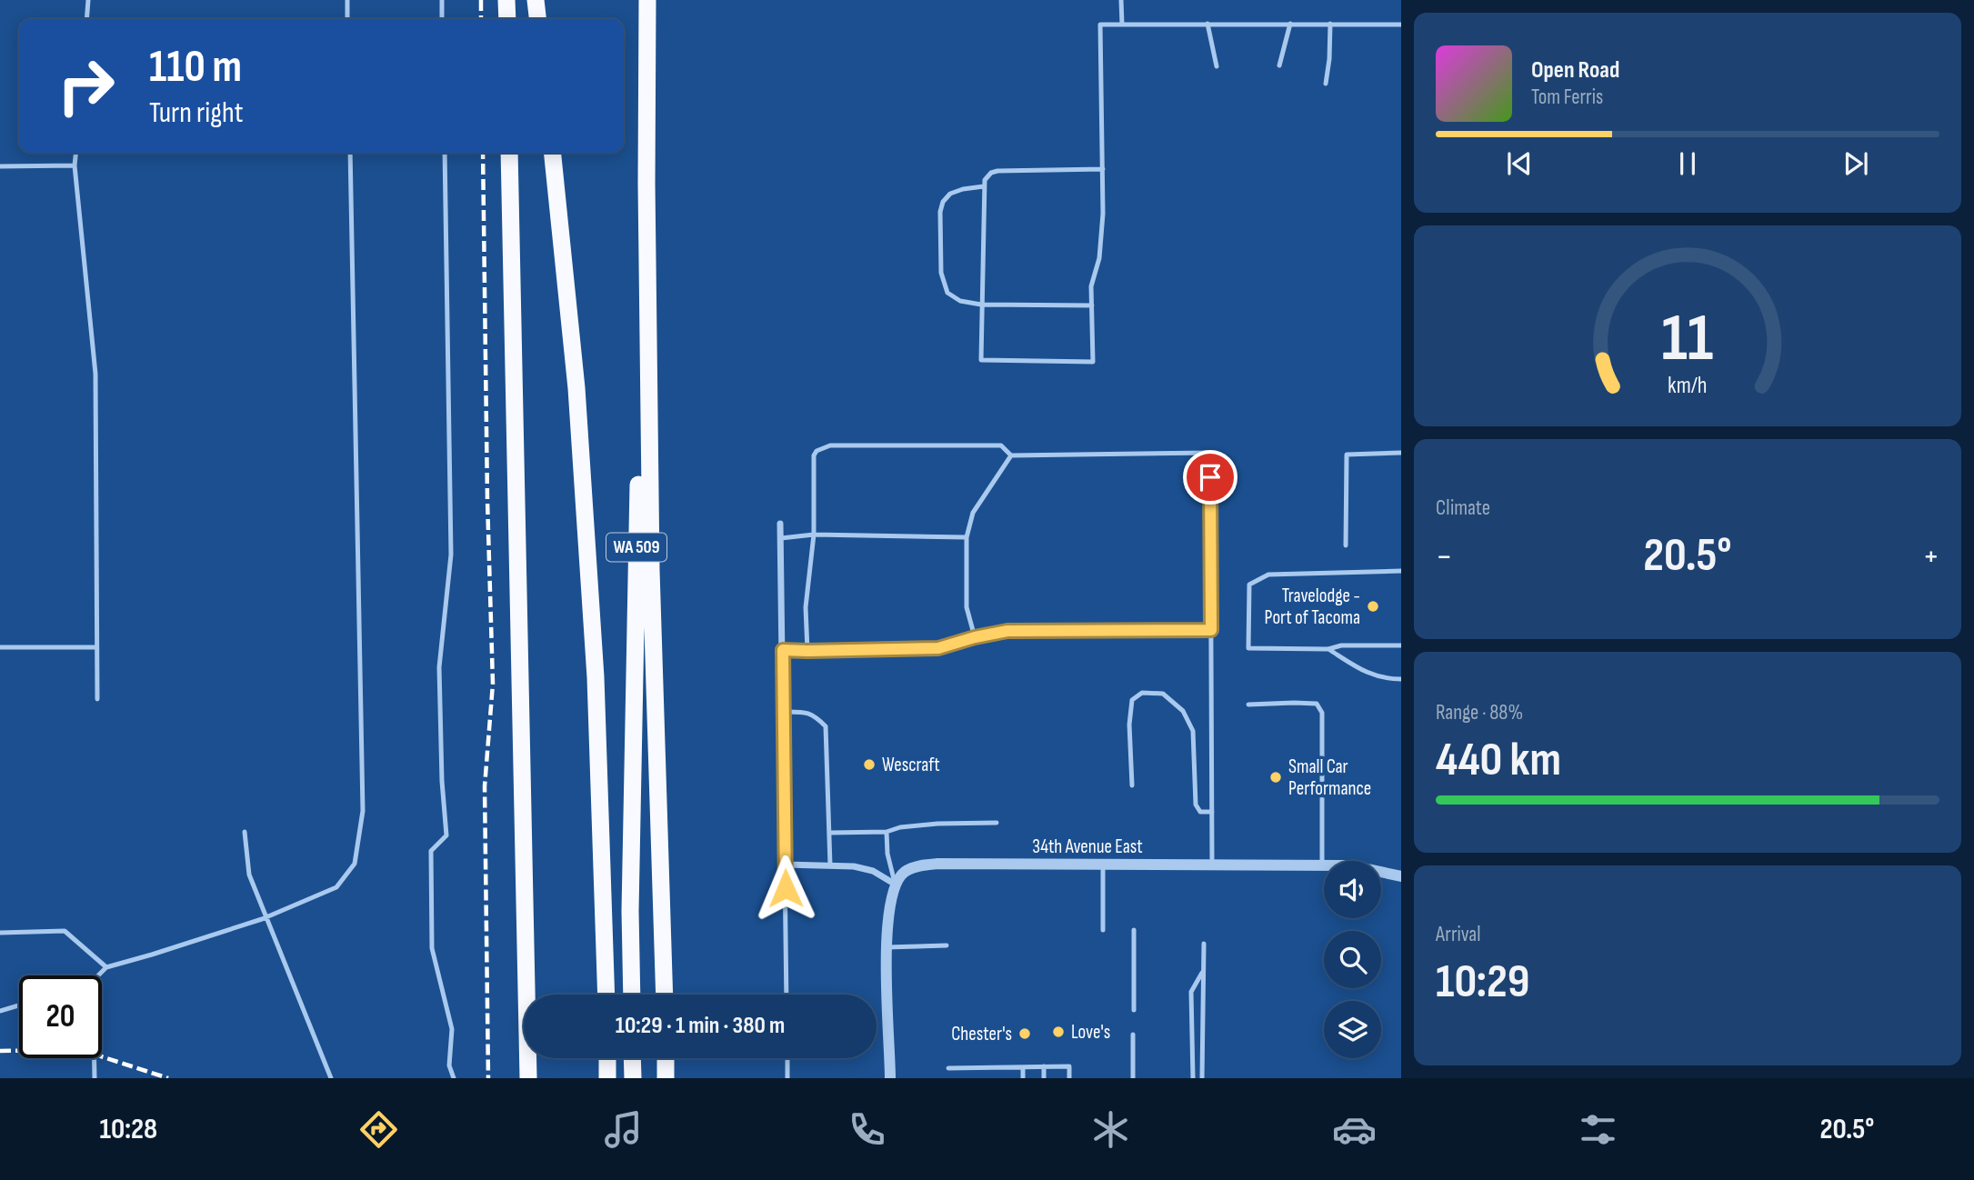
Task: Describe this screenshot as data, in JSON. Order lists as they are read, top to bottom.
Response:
{
  "streets": {
    "highway": ["WA 509"],
    "street": ["34th Avenue East"]
  },
  "places": [
    "Travelodge - Port of Tacoma",
    "Wescraft",
    "Small Car Performance",
    "Love's",
    "Chester's"
  ],
  "page": {
    "turn": ["110 m", "Turn right"],
    "song": ["Open Road", "Tom Ferris"],
    "tile": [
      "Climate",
      ["Range · 88%", "440 km"],
      ["Arrival", "10:29"]
    ],
    "heat": ["−", "20.5°", "+"],
    "limit": "20",
    "trip": "10:29 · 1 min · 380 m",
    "tabs": ["10:28", "20.5°"],
    "gauge": ["11", "km/h"]
  }
}
